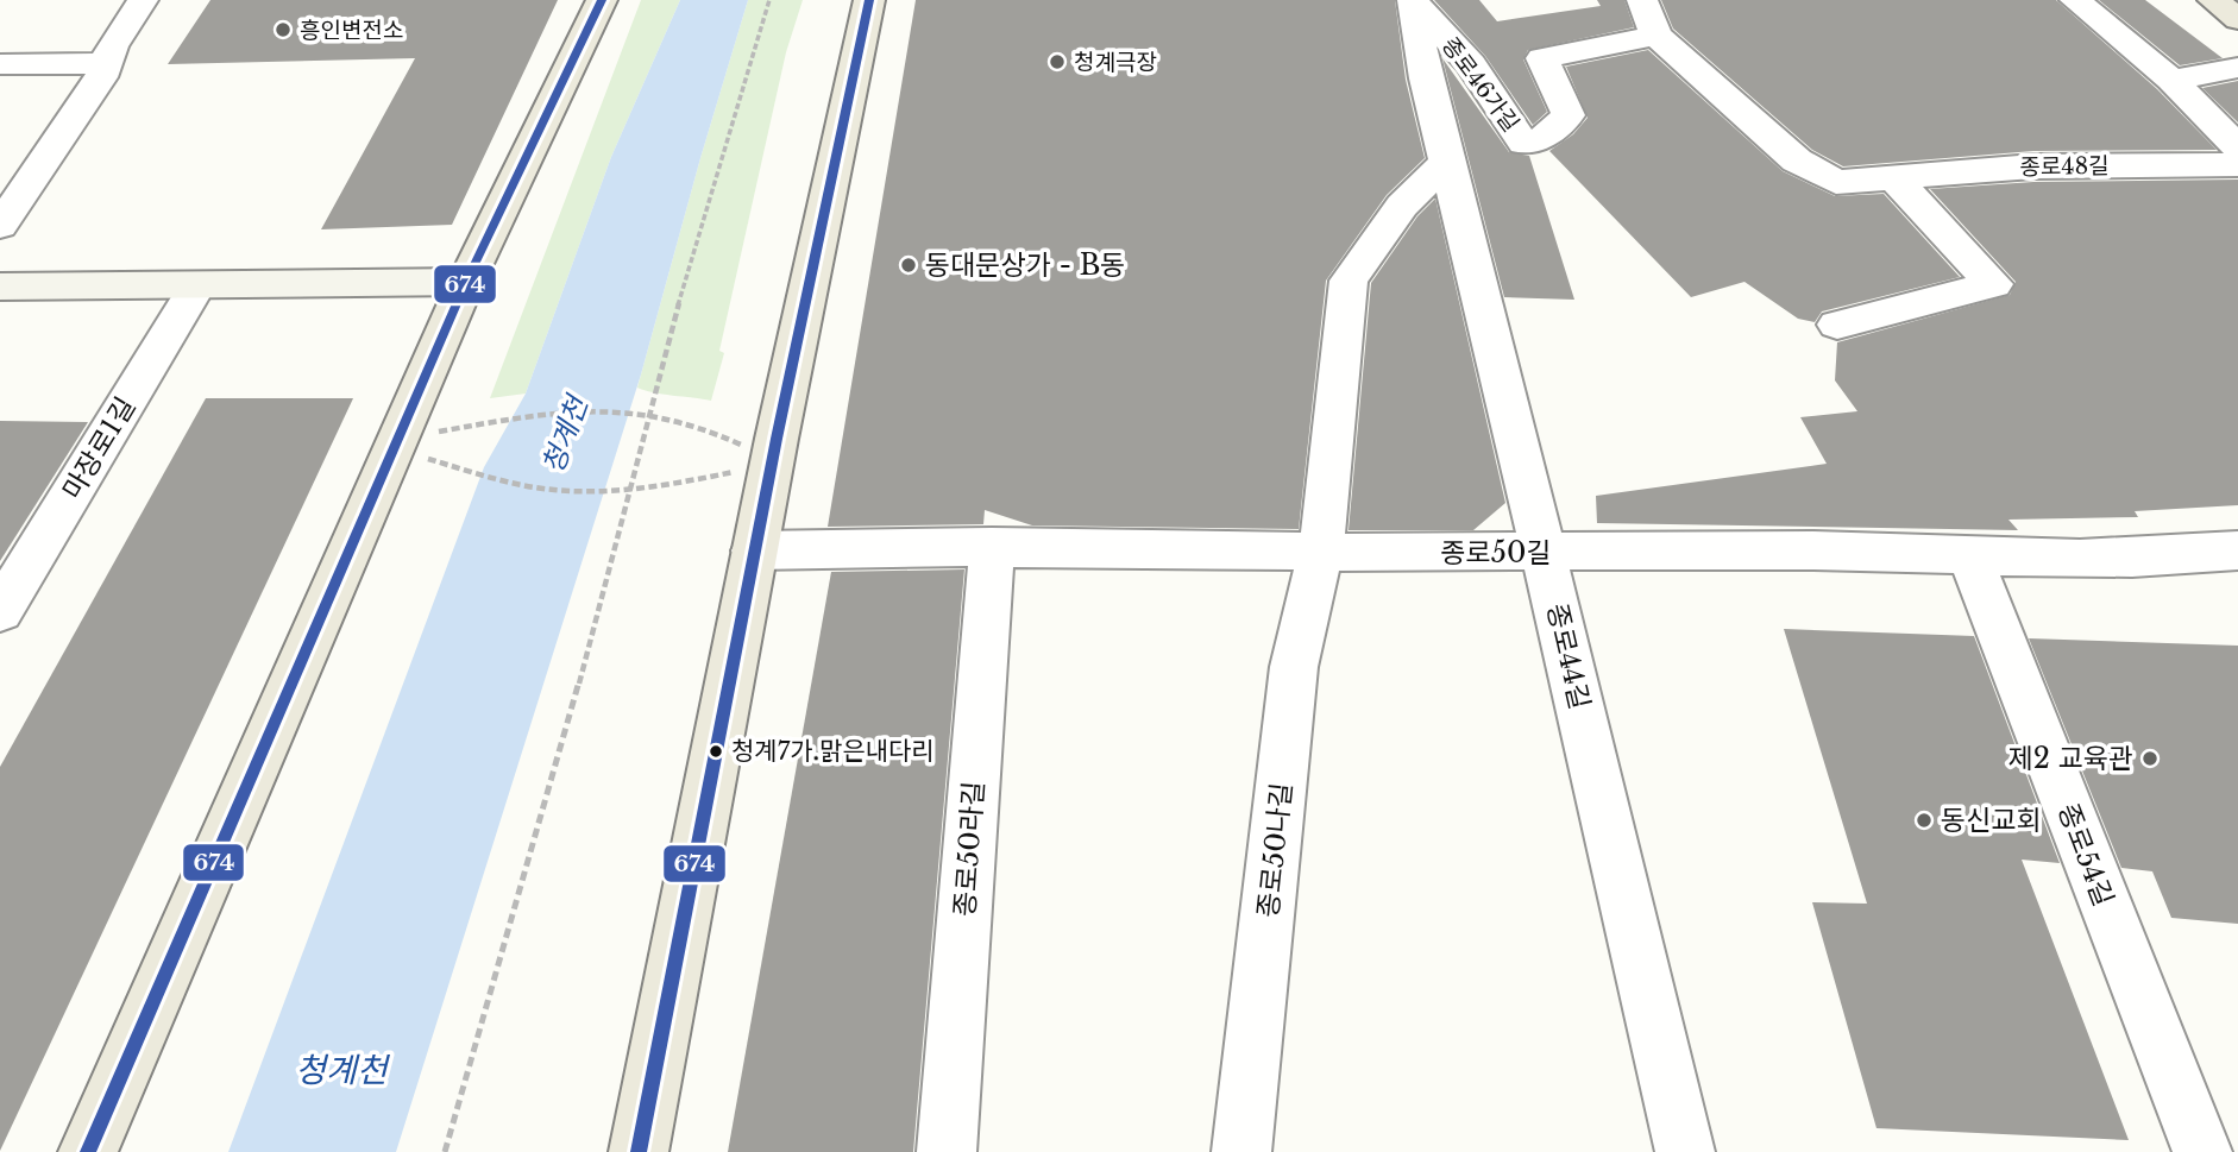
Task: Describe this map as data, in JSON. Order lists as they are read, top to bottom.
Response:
{
  "streets": {
    "street": [
      "종로46가길",
      "종로48길",
      "마장로1길",
      "종로50길",
      "종로44길",
      "종로50라길",
      "종로50나길",
      "종로54길"
    ]
  },
  "crossings": [
    ["종로46가길", "종로48길"],
    ["종로46가길", "종로44길"],
    ["종로50길", "종로44길"],
    ["종로50길", "종로50라길"],
    ["종로50길", "종로50나길"],
    ["종로50길", "종로54길"]
  ],
  "water": ["청계천"],
  "places": [
    "흥인변전소",
    "청계극장",
    "동대문상가 - B동",
    "청계7가.맑은내다리",
    "제2 교육관",
    "동신교회"
  ],
  "lines": ["transit line 674"]
}
